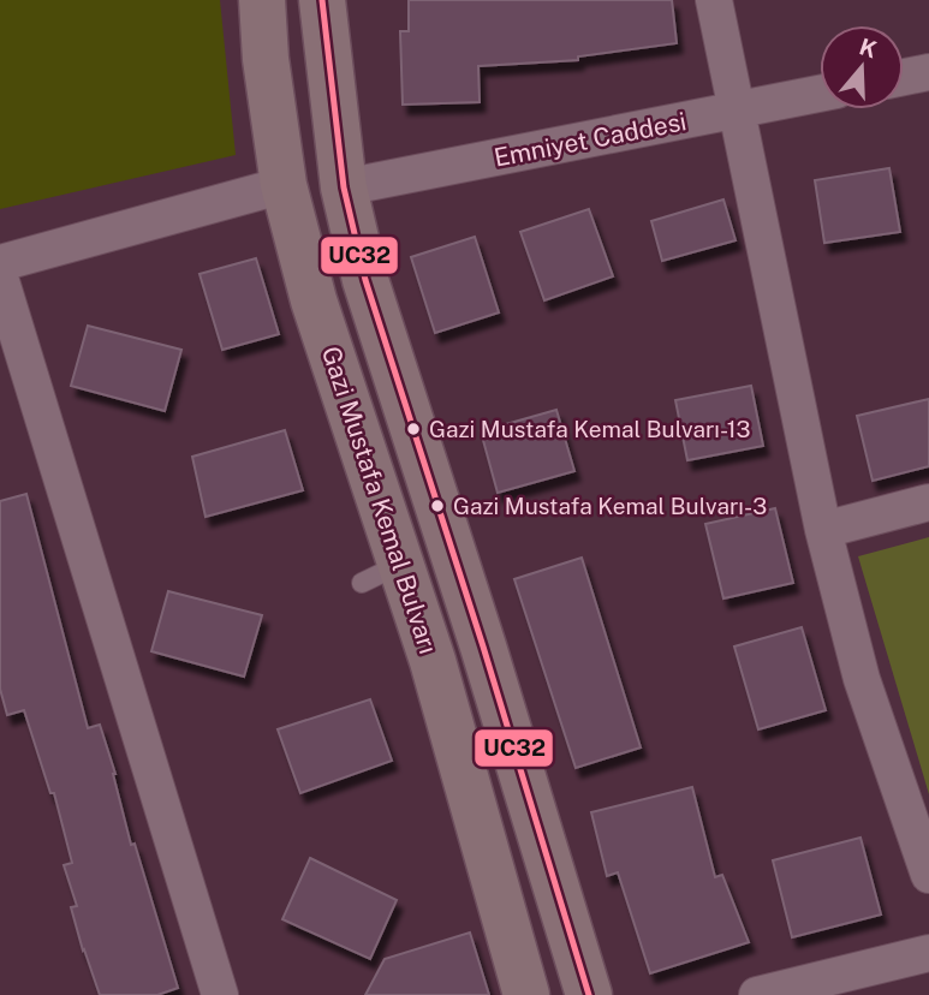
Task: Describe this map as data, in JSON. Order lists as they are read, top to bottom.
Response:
{
  "streets": {
    "main road": ["Gazi Mustafa Kemal Bulvarı"],
    "street": ["Emniyet Caddesi"]
  },
  "crossings": [
    ["Emniyet Caddesi", "Gazi Mustafa Kemal Bulvarı"]
  ],
  "places": ["Gazi Mustafa Kemal Bulvarı-13", "Gazi Mustafa Kemal Bulvarı-3"],
  "lines": ["transit line UC32"],
  "north": "top"
}
